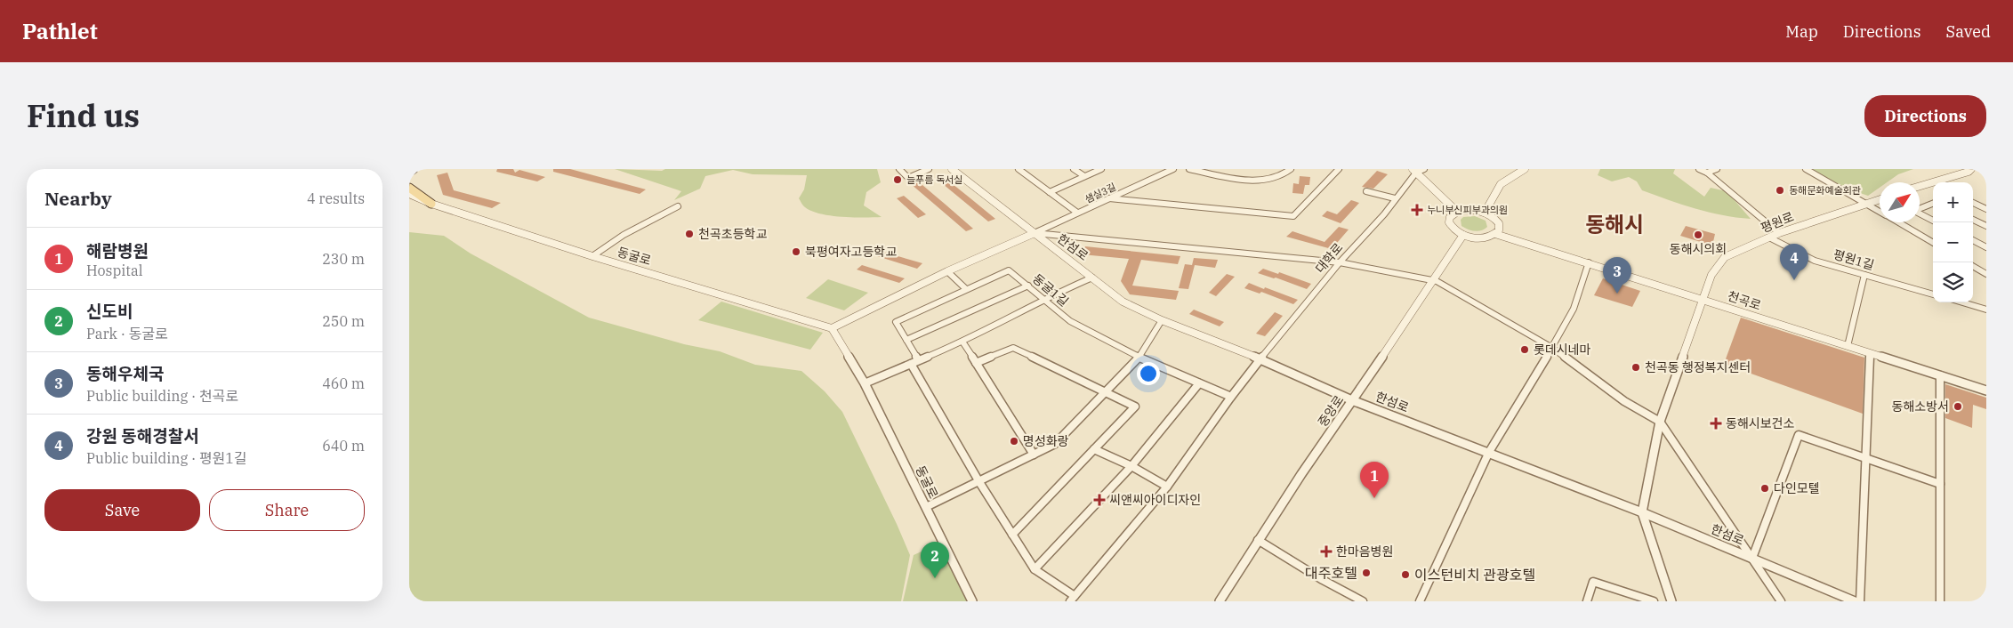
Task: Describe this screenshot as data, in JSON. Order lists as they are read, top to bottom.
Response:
{
  "streets": {
    "street": [
      "샘실3길",
      "평원로",
      "한섬로",
      "동굴로",
      "대학로",
      "평원1길",
      "동굴1길",
      "천곡로",
      "중앙로"
    ]
  },
  "crossings": [
    ["평원로", "평원1길"],
    ["평원로", "천곡로"],
    ["한섬로", "대학로"],
    ["한섬로", "중앙로"],
    ["대학로", "동굴1길"],
    ["천곡로", "중앙로"]
  ],
  "districts": ["동해시"],
  "places": {
    "other": [
      "늘푸름 독서실",
      "동해문화예술회관",
      "천곡초등학교",
      "동해시의회",
      "북평여자고등학교",
      "롯데시네마",
      "천곡동 행정복지센터",
      "동해소방서",
      "명성화랑",
      "다인모텔",
      "대주호텔",
      "이스턴비치 관광호텔"
    ],
    "health": [
      "누니부신피부과의원",
      "동해시보건소",
      "씨앤씨아이디자인",
      "한마음병원"
    ]
  },
  "north": "top right",
  "page": {
    "header": "Pathlet",
    "nav": ["Map", "Directions", "Saved"],
    "title": "Find us",
    "buttons": [
      "Directions",
      ["Save", "Share"]
    ],
    "heading": ["Nearby", "4 results"],
    "map_buttons": ["+", "−"],
    "list": [
      {
        "mark": "1",
        "name": "해람병원",
        "note": "Hospital",
        "value": "230 m"
      },
      {
        "mark": "2",
        "name": "신도비",
        "note": "Park · 동굴로",
        "value": "250 m"
      },
      {
        "mark": "3",
        "name": "동해우체국",
        "note": "Public building · 천곡로",
        "value": "460 m"
      },
      {
        "mark": "4",
        "name": "강원 동해경찰서",
        "note": "Public building · 평원1길",
        "value": "640 m"
      }
    ],
    "pins": [
      "4",
      "3",
      "1",
      "2"
    ]
  }
}
